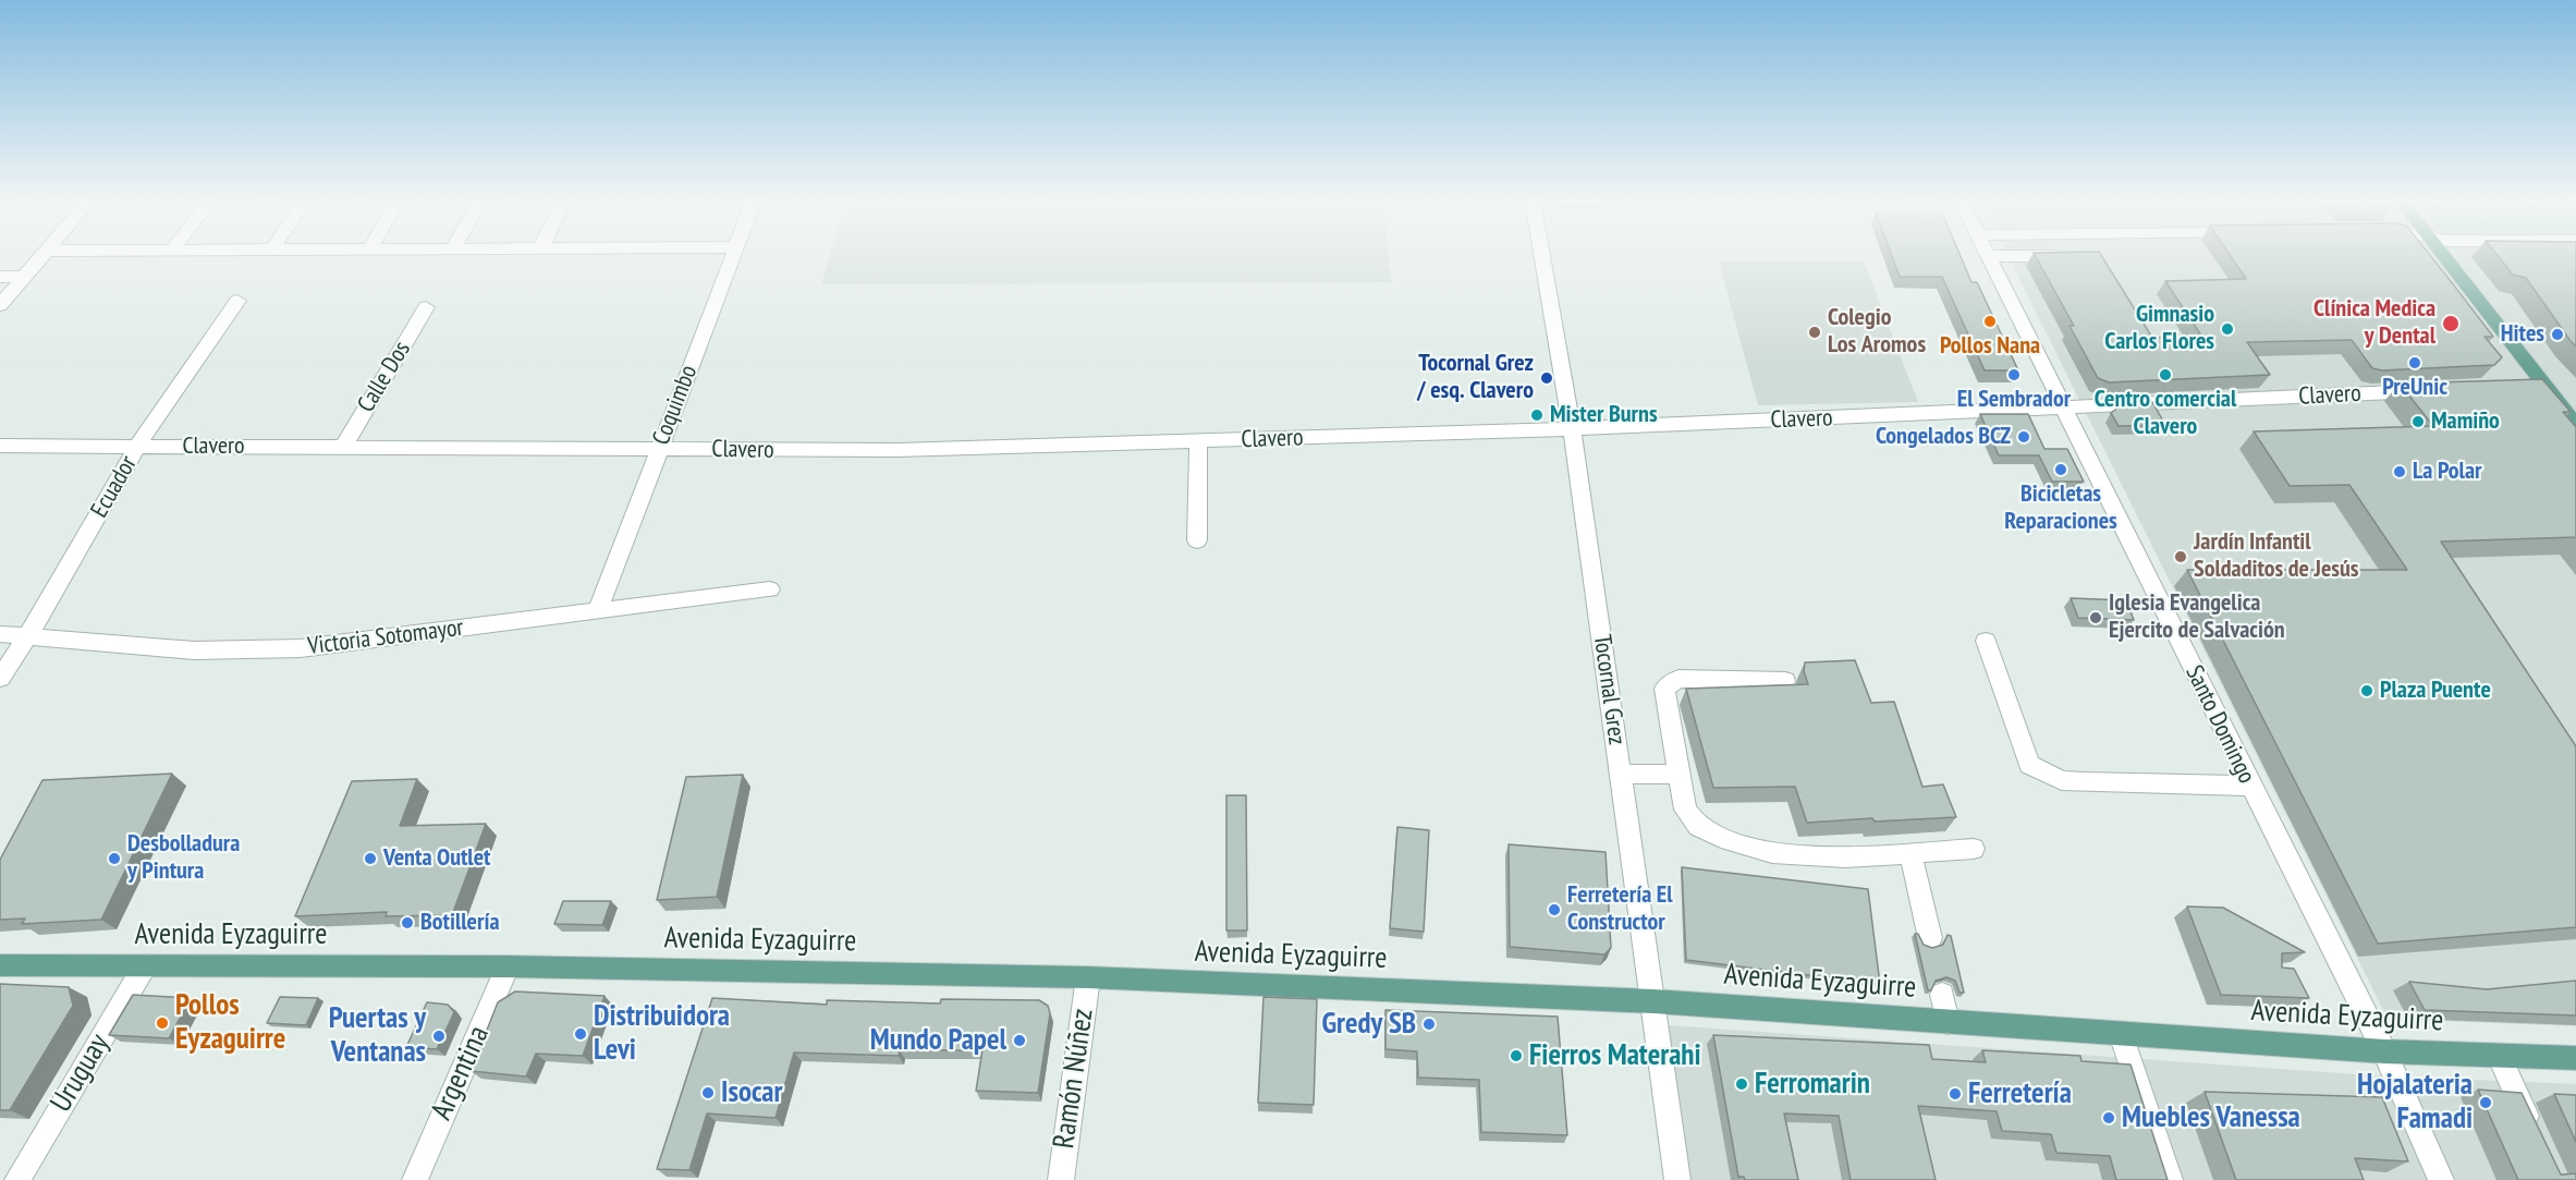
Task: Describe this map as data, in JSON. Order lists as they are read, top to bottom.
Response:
{
  "streets": {
    "main road": ["Avenida Eyzaguirre"],
    "street": [
      "Calle Dos",
      "Clavero",
      "Coquimbo",
      "Ecuador",
      "Victoria Sotomayor",
      "Tocornal Grez",
      "Santo Domingo",
      "Uruguay",
      "Argentina",
      "Ramón Núñez"
    ]
  },
  "crossings": [
    ["Calle Dos", "Clavero"],
    ["Clavero", "Coquimbo"],
    ["Clavero", "Ecuador"],
    ["Clavero", "Tocornal Grez"],
    ["Clavero", "Santo Domingo"],
    ["Coquimbo", "Victoria Sotomayor"],
    ["Ecuador", "Victoria Sotomayor"],
    ["Tocornal Grez", "Avenida Eyzaguirre"],
    ["Santo Domingo", "Avenida Eyzaguirre"],
    ["Avenida Eyzaguirre", "Uruguay"],
    ["Avenida Eyzaguirre", "Argentina"],
    ["Avenida Eyzaguirre", "Ramón Núñez"]
  ],
  "places": [
    "Pollos Nana",
    "Clínica Medica y Dental",
    "Gimnasio Carlos Flores",
    "Colegio Los Aromos",
    "Hites",
    "PreUnic",
    "El Sembrador",
    "Centro comercial Clavero",
    "Tocornal Grez / esq. Clavero",
    "Mister Burns",
    "Mamiño",
    "Congelados BCZ",
    "Bicicletas Reparaciones",
    "La Polar",
    "Jardín Infantil Soldaditos de Jesús",
    "Iglesia Evangelica Ejercito de Salvación",
    "Plaza Puente",
    "Desbolladura y Pintura",
    "Venta Outlet",
    "Ferretería El Constructor",
    "Botillería",
    "Pollos Eyzaguirre",
    "Gredy SB",
    "Distribuidora Levi",
    "Puertas y Ventanas",
    "Mundo Papel",
    "Fierros Materahi",
    "Ferromarin",
    "Isocar",
    "Ferretería",
    "Hojalateria Famadi",
    "Muebles Vanessa"
  ]
}
